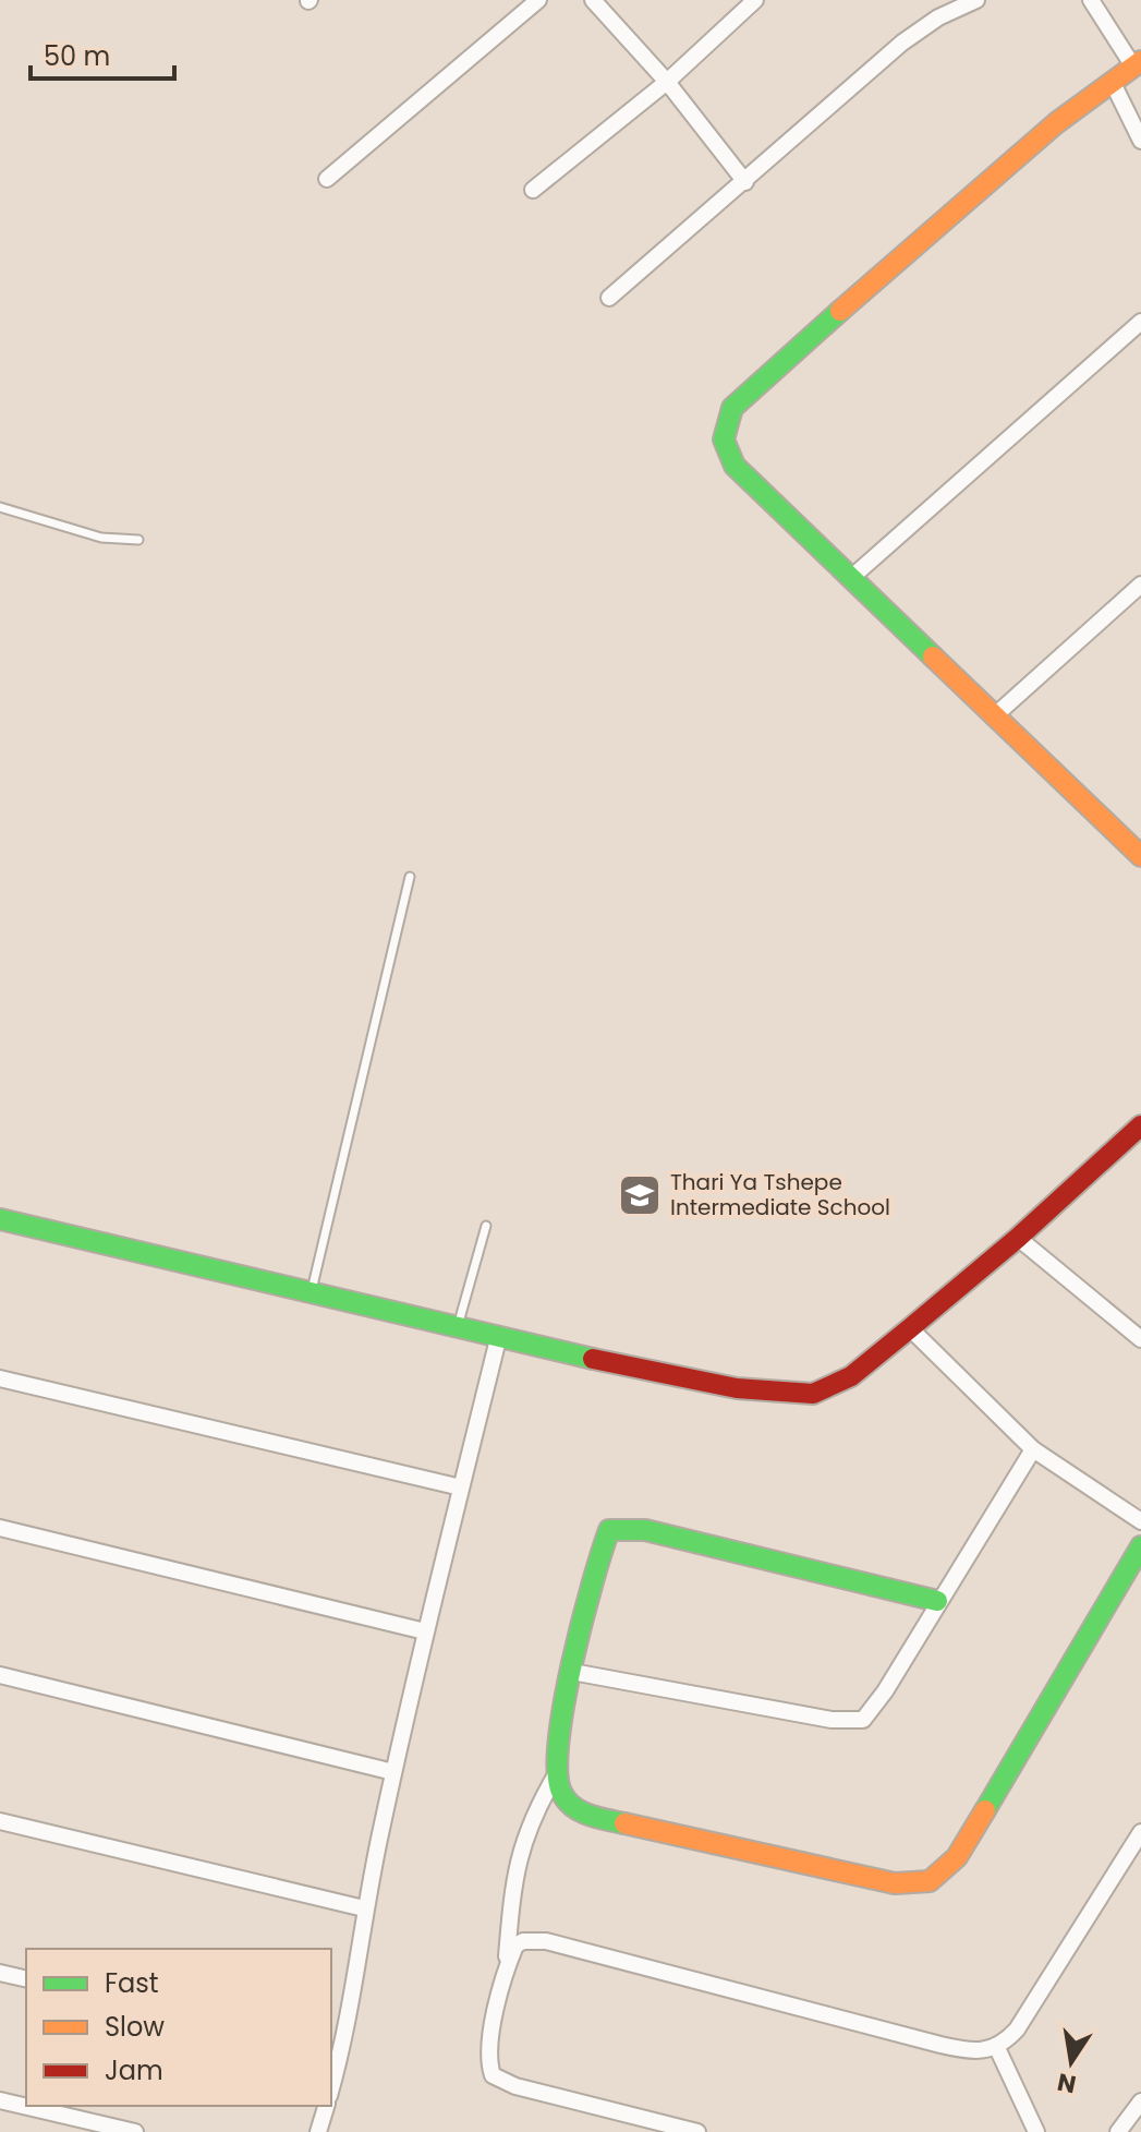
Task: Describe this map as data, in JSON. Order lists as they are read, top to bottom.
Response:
{
  "places": {
    "school or university": ["Thari Ya Tshepe Intermediate School"]
  },
  "legend": ["Fast", "Slow", "Jam"],
  "scale_bar": "50 m",
  "north": "bottom"
}
